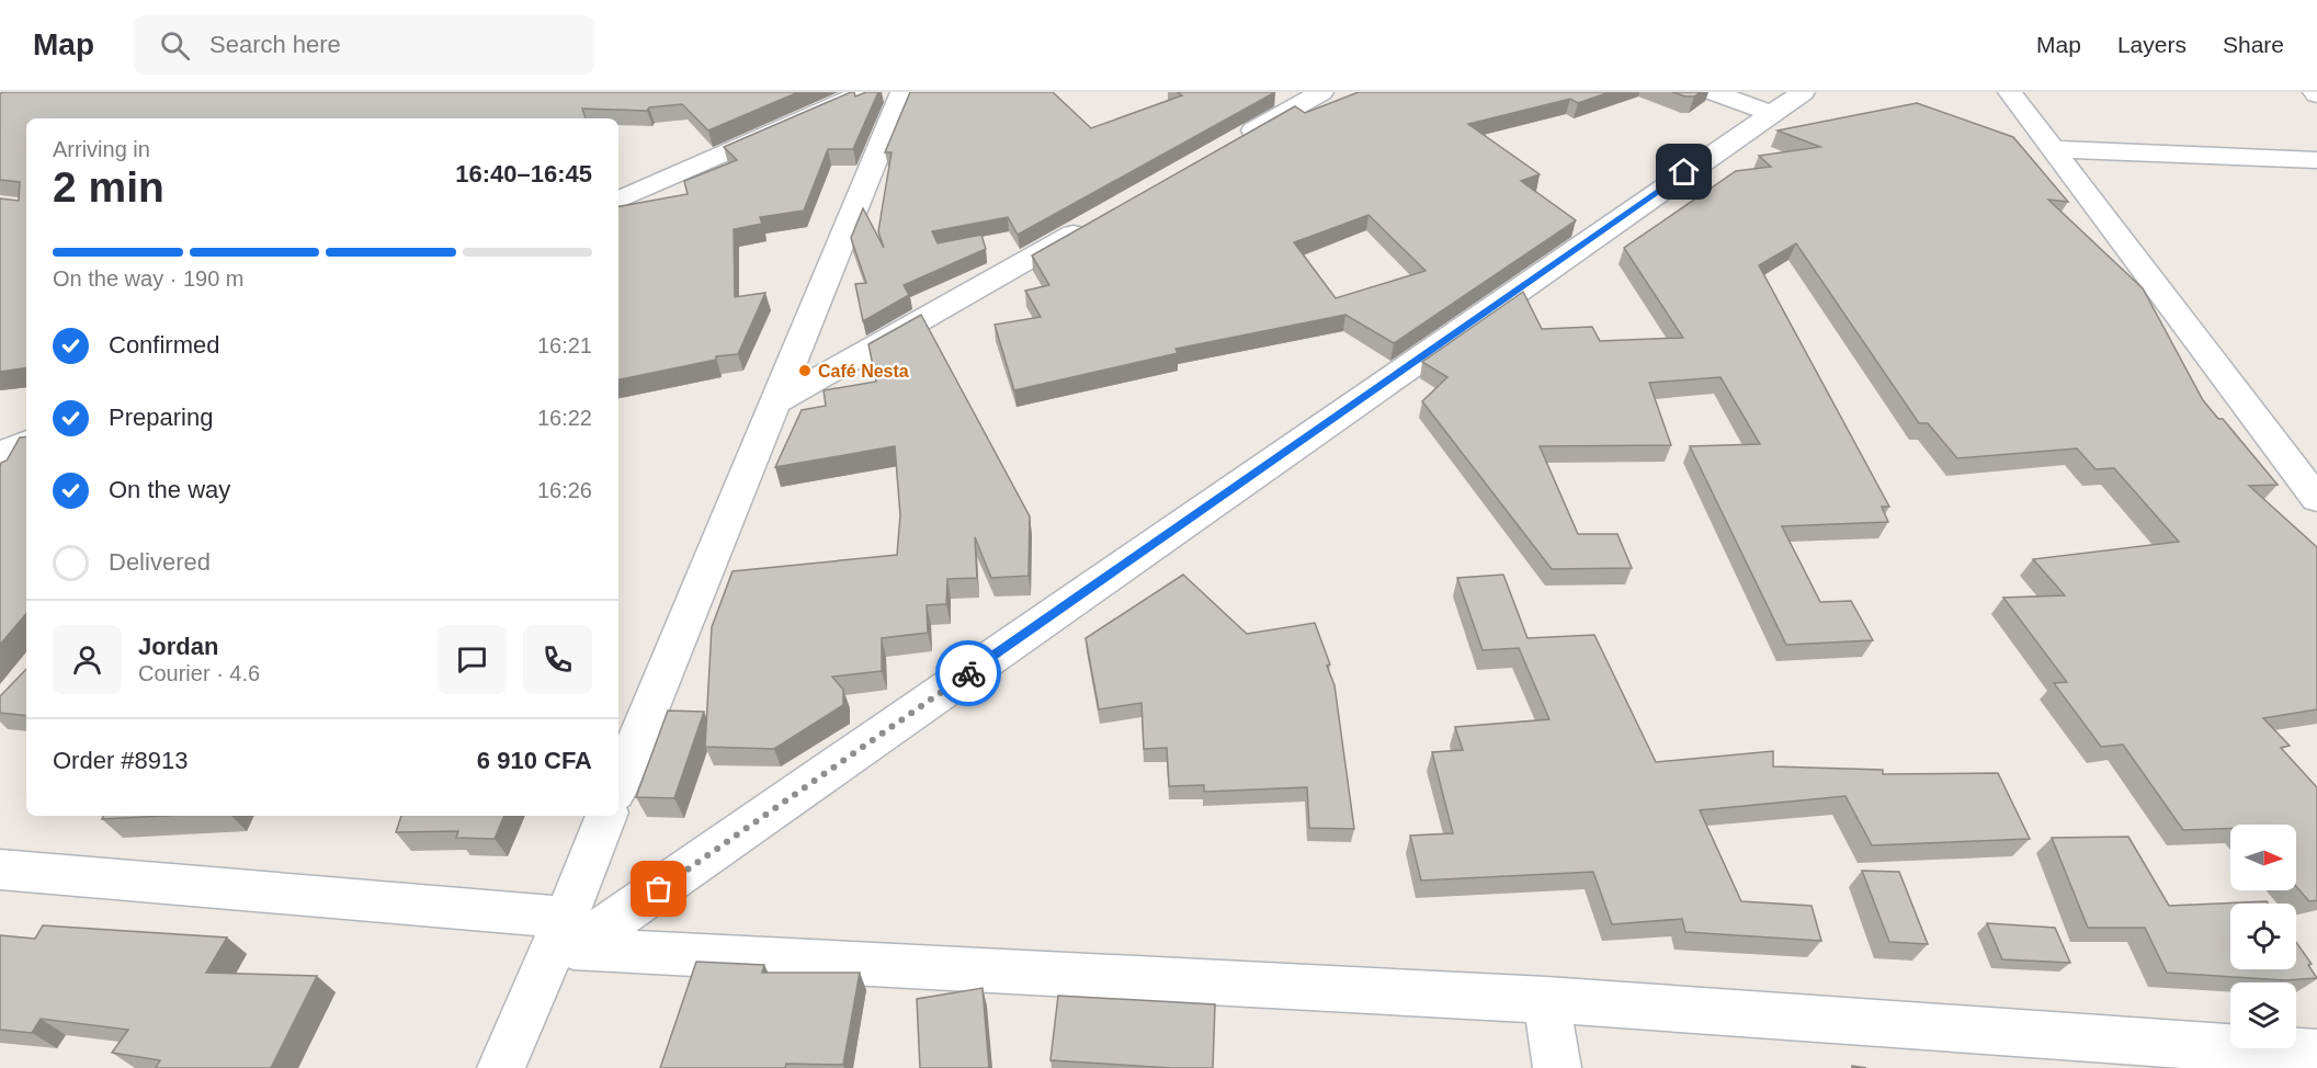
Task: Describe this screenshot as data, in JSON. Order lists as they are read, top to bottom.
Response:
{
  "places": ["Café Nesta"],
  "north": "right",
  "page": {
    "header": "Map",
    "search": "Search here",
    "nav": ["Map", "Layers", "Share"],
    "heading": ["2 min", "Arriving in", "16:40–16:45"],
    "panel": [
      "Jordan",
      "Courier · 4.6",
      "Order #8913",
      "6 910 CFA"
    ],
    "bar": "On the way · 190 m",
    "list": [
      ["Confirmed", "16:21"],
      ["Preparing", "16:22"],
      ["On the way", "16:26"],
      "Delivered"
    ]
  }
}
